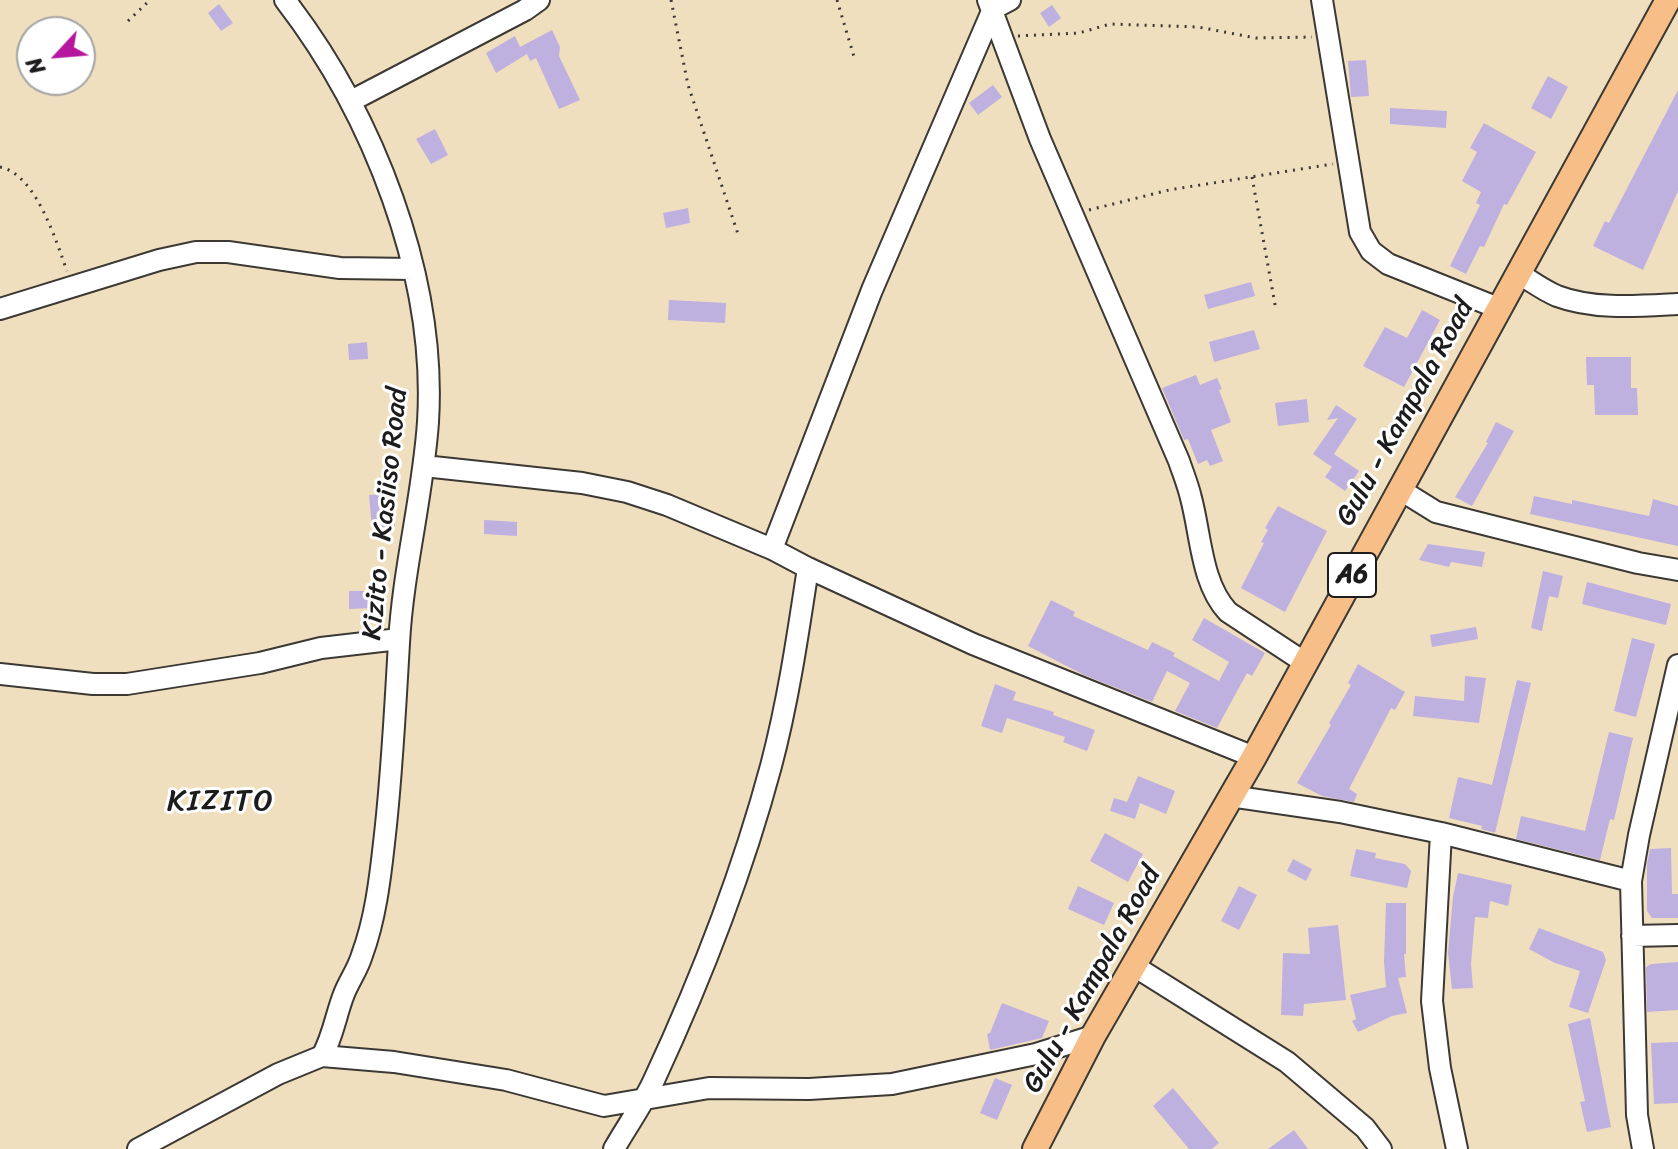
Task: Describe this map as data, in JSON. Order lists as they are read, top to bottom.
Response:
{
  "streets": {
    "main road": ["Gulu - Kampala Road", "A6"],
    "street": ["Kizito - Kasiiso Road"]
  },
  "districts": ["KIZITO"],
  "north": "bottom left"
}
